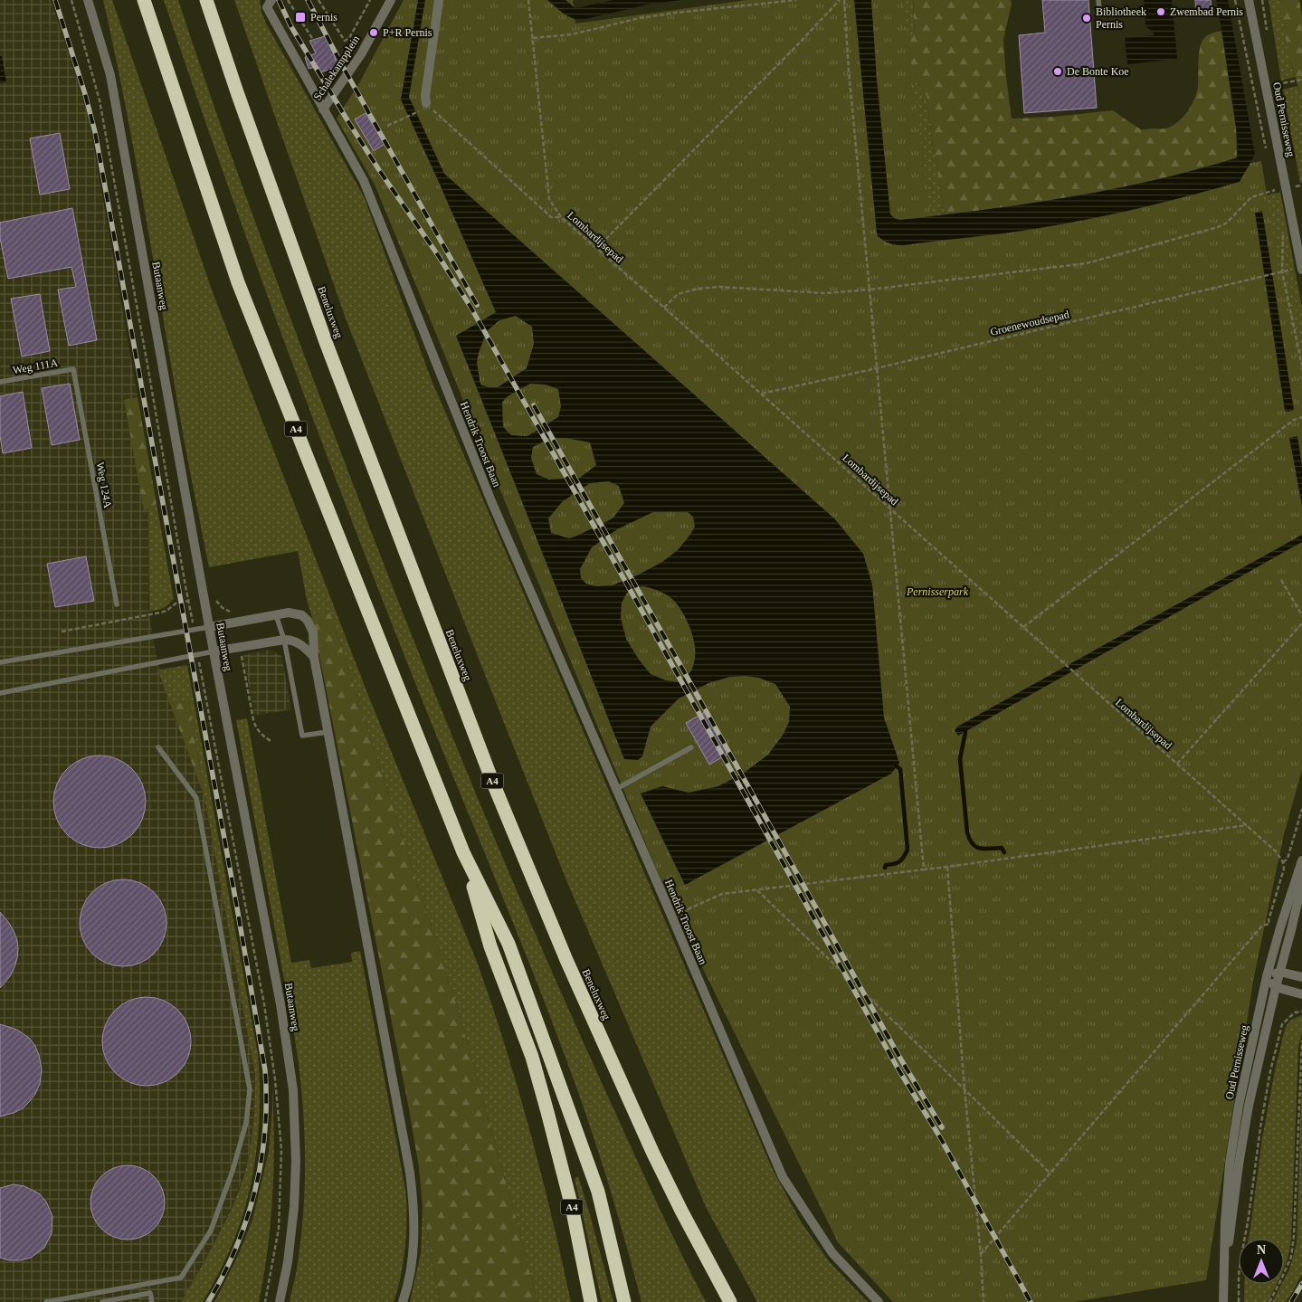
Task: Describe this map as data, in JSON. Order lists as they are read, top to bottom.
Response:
{
  "streets": {
    "highway": ["Beneluxweg", "A4"],
    "street": [
      "Schalekampplein",
      "Oud Pernisseweg",
      "Butaanweg",
      "Hendrik Troost Baan"
    ],
    "lane": ["Weg 111A", "Weg 124A"],
    "path": ["Lombardijsepad", "Groenewoudsepad"]
  },
  "crossings": [
    ["Schalekampplein", "Hendrik Troost Baan"],
    ["Oud Pernisseweg", "Groenewoudsepad"],
    ["Lombardijsepad", "Groenewoudsepad"],
    ["Weg 111A", "Weg 124A"]
  ],
  "parks": ["Pernisserpark"],
  "places": {
    "other": [
      "Zwembad Pernis",
      "Bibliotheek Pernis",
      "P+R Pernis",
      "De Bonte Koe"
    ],
    "transit": ["Pernis"]
  },
  "north": "top"
}
